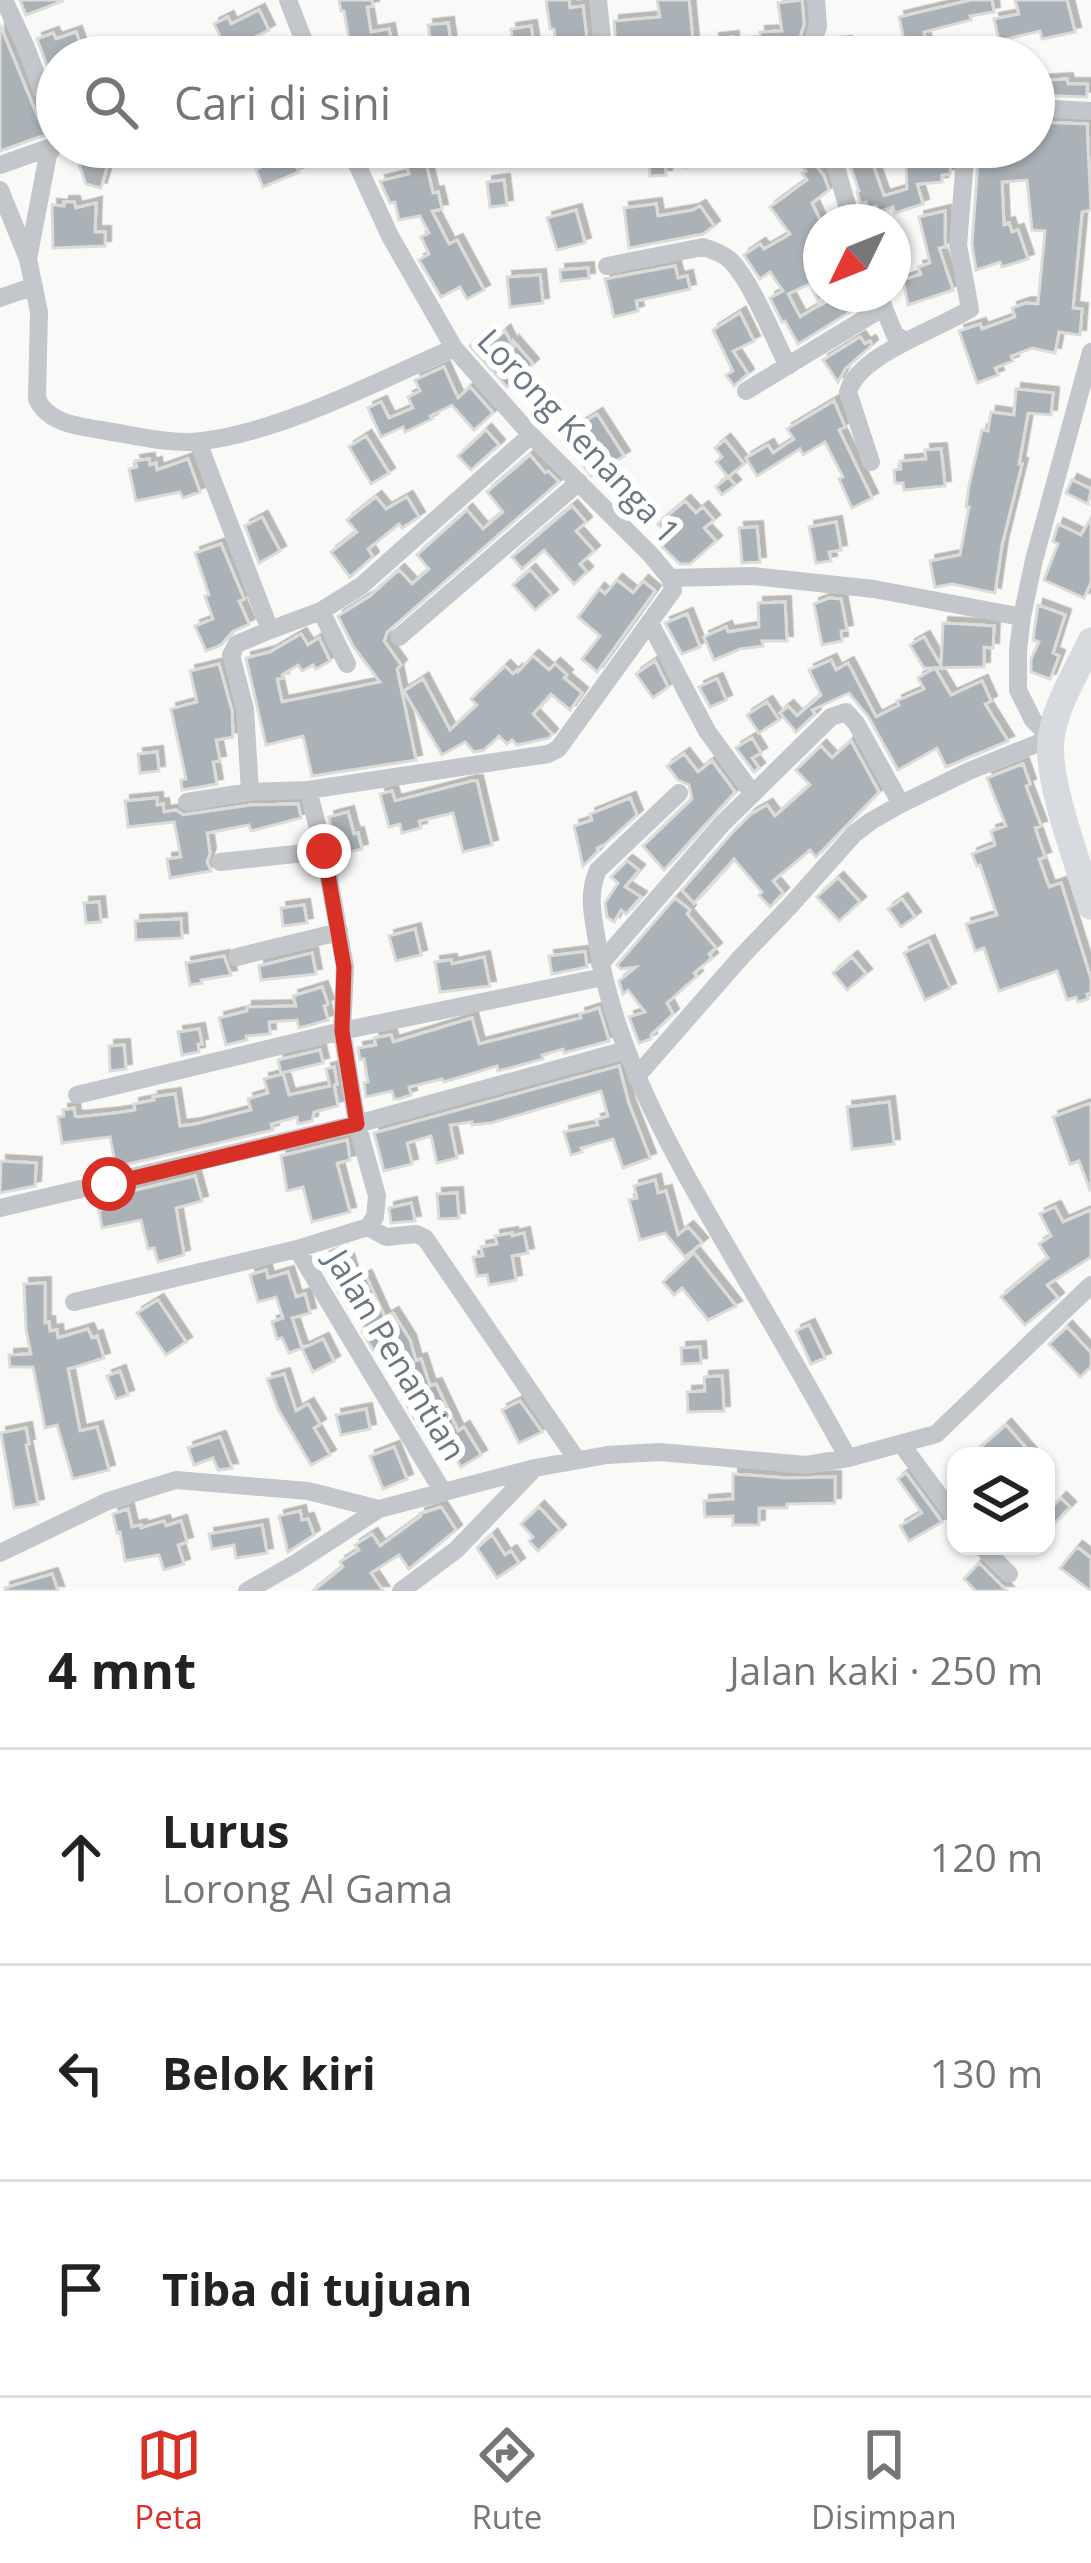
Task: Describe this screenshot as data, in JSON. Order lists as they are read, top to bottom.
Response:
{
  "streets": {
    "street": ["Lorong Kenanga 1", "Jalan Penantian"]
  },
  "north": "bottom left",
  "page": {
    "search": "Cari di sini",
    "heading": ["4 mnt", "Jalan kaki · 250 m"],
    "list": [
      ["Lurus", "Lorong Al Gama", "120 m"],
      ["Belok kiri", "130 m"],
      "Tiba di tujuan"
    ],
    "nav": ["Peta", "Rute", "Disimpan"]
  }
}
